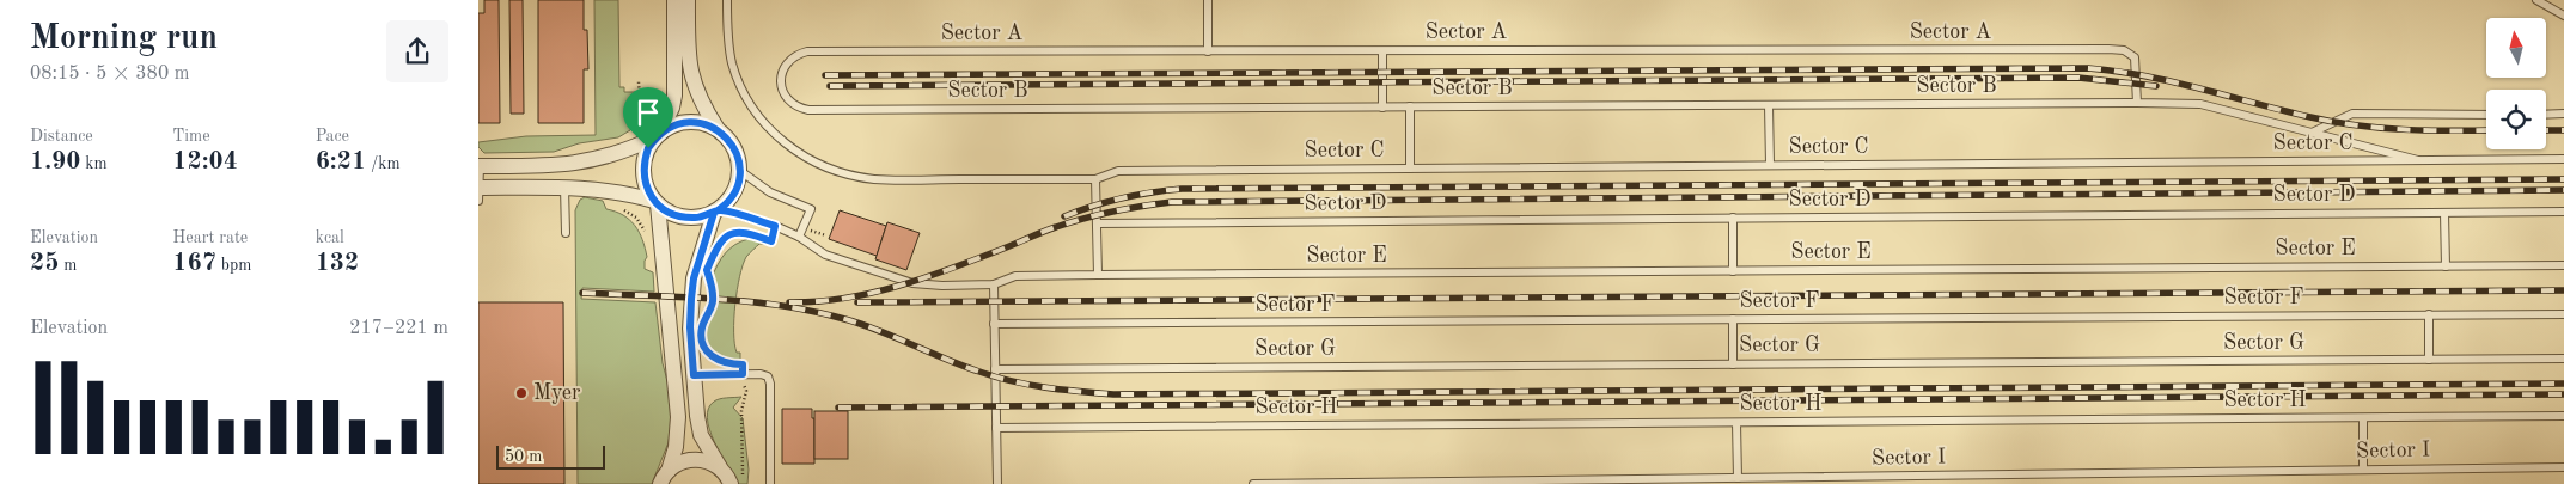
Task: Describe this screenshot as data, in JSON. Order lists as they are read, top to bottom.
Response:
{
  "streets": {
    "lane": [
      "Sector A",
      "Sector B",
      "Sector C",
      "Sector D",
      "Sector E",
      "Sector F",
      "Sector G",
      "Sector H",
      "Sector I"
    ]
  },
  "crossings": [
    ["Sector A", "Sector B"],
    ["Sector B", "Sector C"]
  ],
  "places": ["Myer"],
  "scale_bar": "50 m",
  "north": "top",
  "page": {
    "heading": ["Morning run", "08:15 · 5 × 380 m"],
    "stats": [
      ["Distance", "1.90 km"],
      ["Time", "12:04"],
      ["Pace", "6:21 /km"],
      ["Elevation", "25 m"],
      ["Heart rate", "167 bpm"],
      ["kcal", "132"]
    ],
    "chart": ["Elevation", "217–221 m"],
    "scale": "50 m"
  }
}
